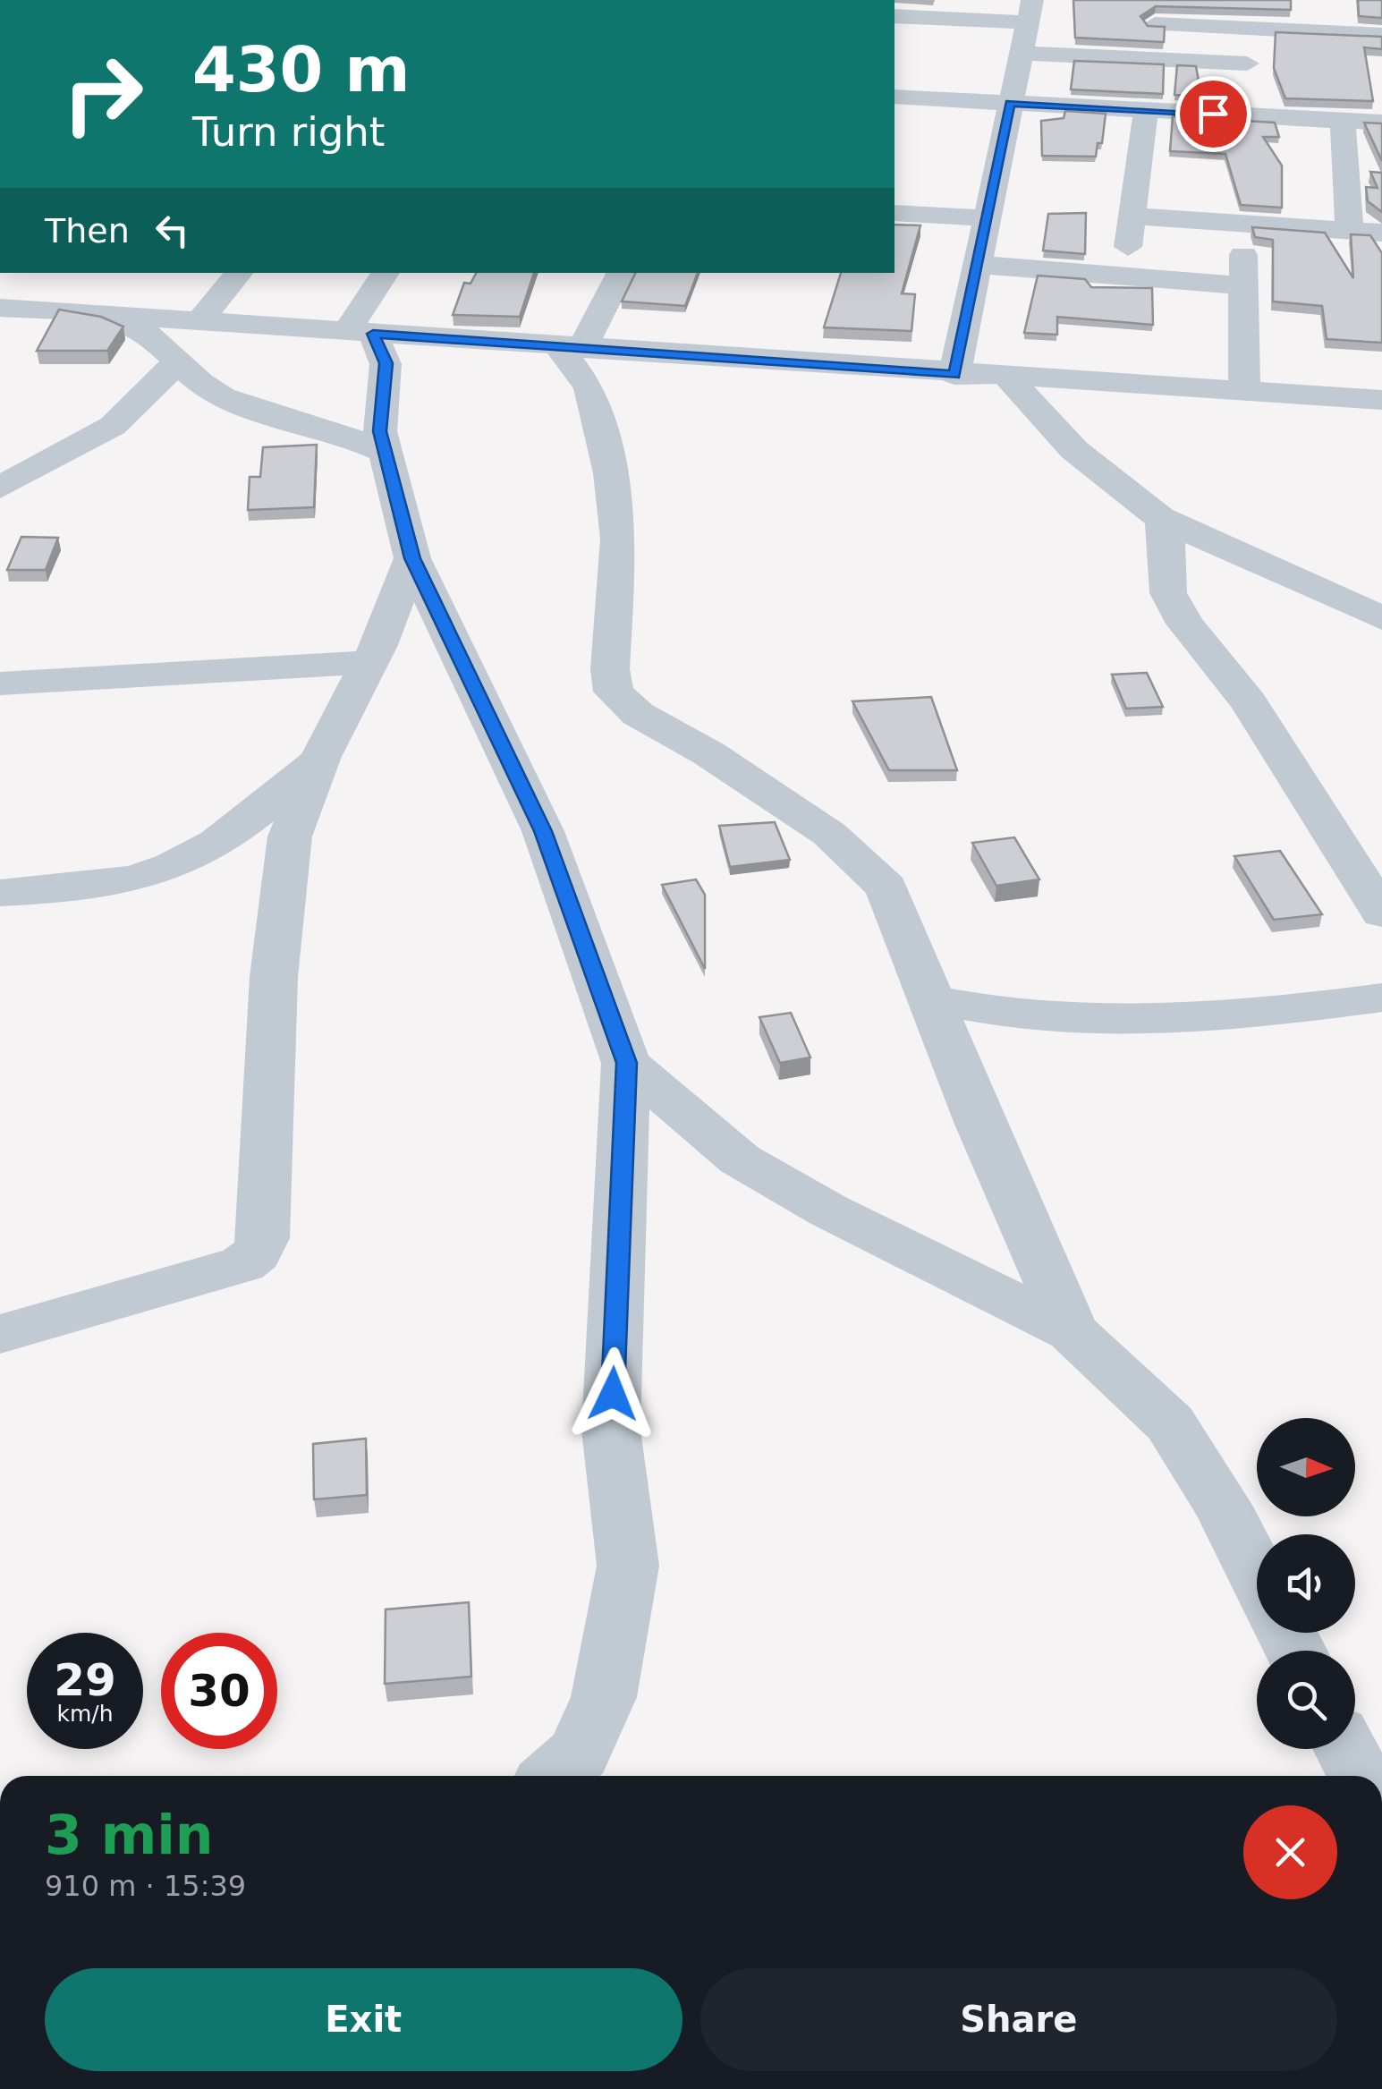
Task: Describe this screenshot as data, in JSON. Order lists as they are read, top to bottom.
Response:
{
  "north": "right",
  "page": {
    "turn": ["430 m", "Turn right"],
    "then": "Then",
    "speed": "29 km/h",
    "limit": "30",
    "heading": ["3 min", "910 m · 15:39"],
    "buttons": ["Exit", "Share"]
  }
}
